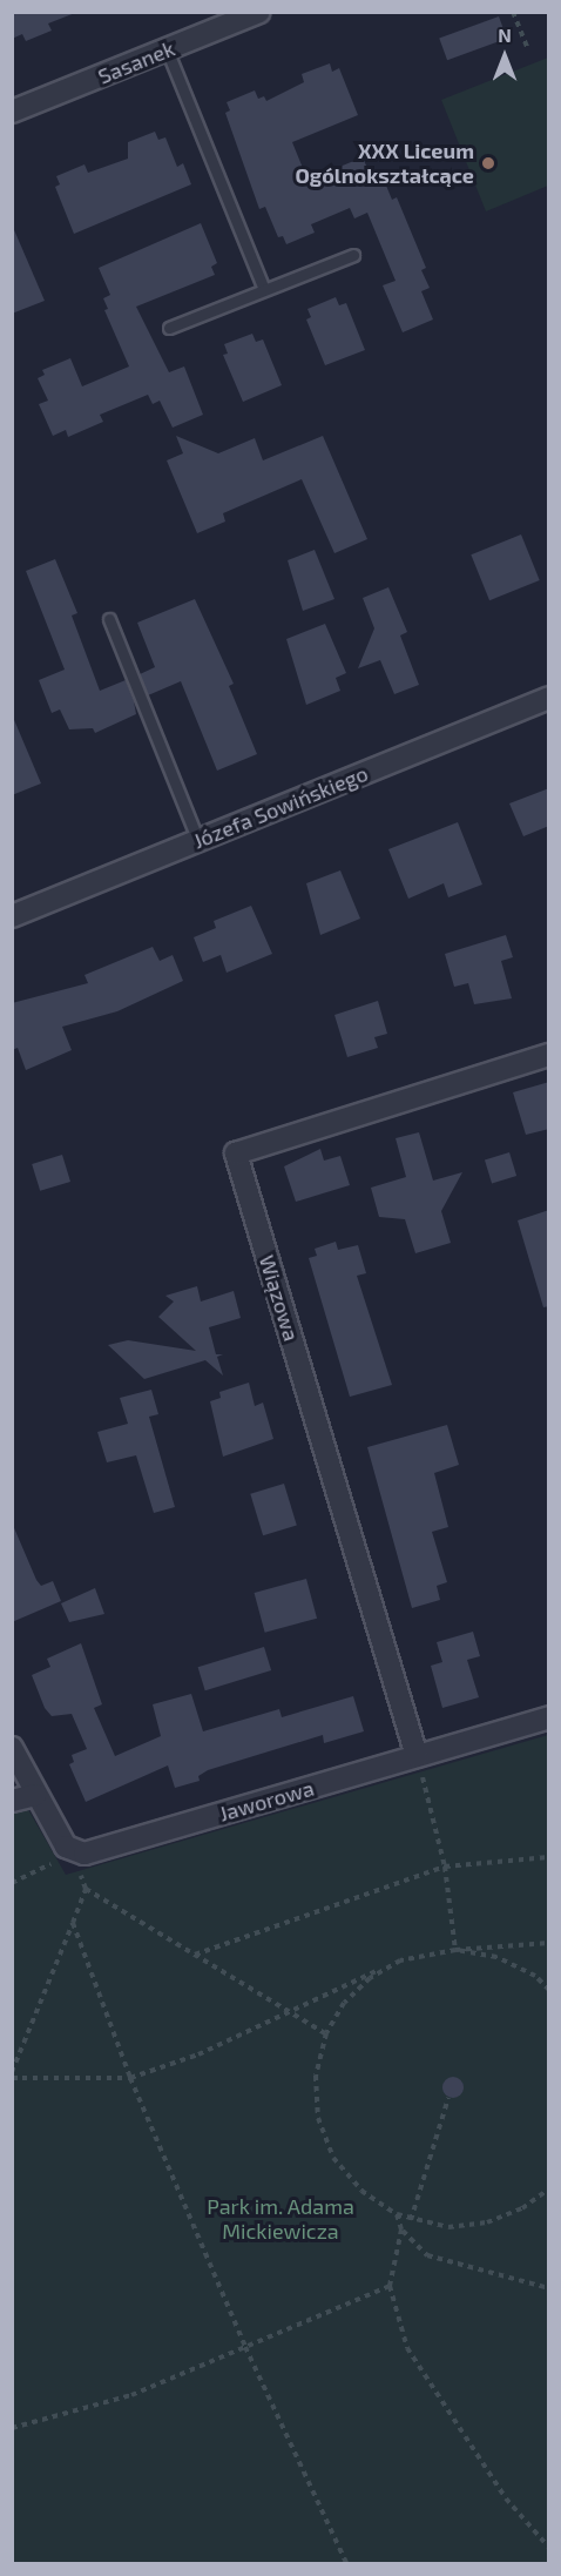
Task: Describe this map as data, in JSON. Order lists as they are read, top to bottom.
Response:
{
  "streets": {
    "street": [
      "Sasanek",
      "Józefa Sowińskiego",
      "Wiązowa",
      "Jaworowa"
    ]
  },
  "crossings": [
    ["Wiązowa", "Jaworowa"]
  ],
  "parks": ["Park im. Adama Mickiewicza"],
  "places": ["XXX Liceum Ogólnokształcące"],
  "north": "top"
}
